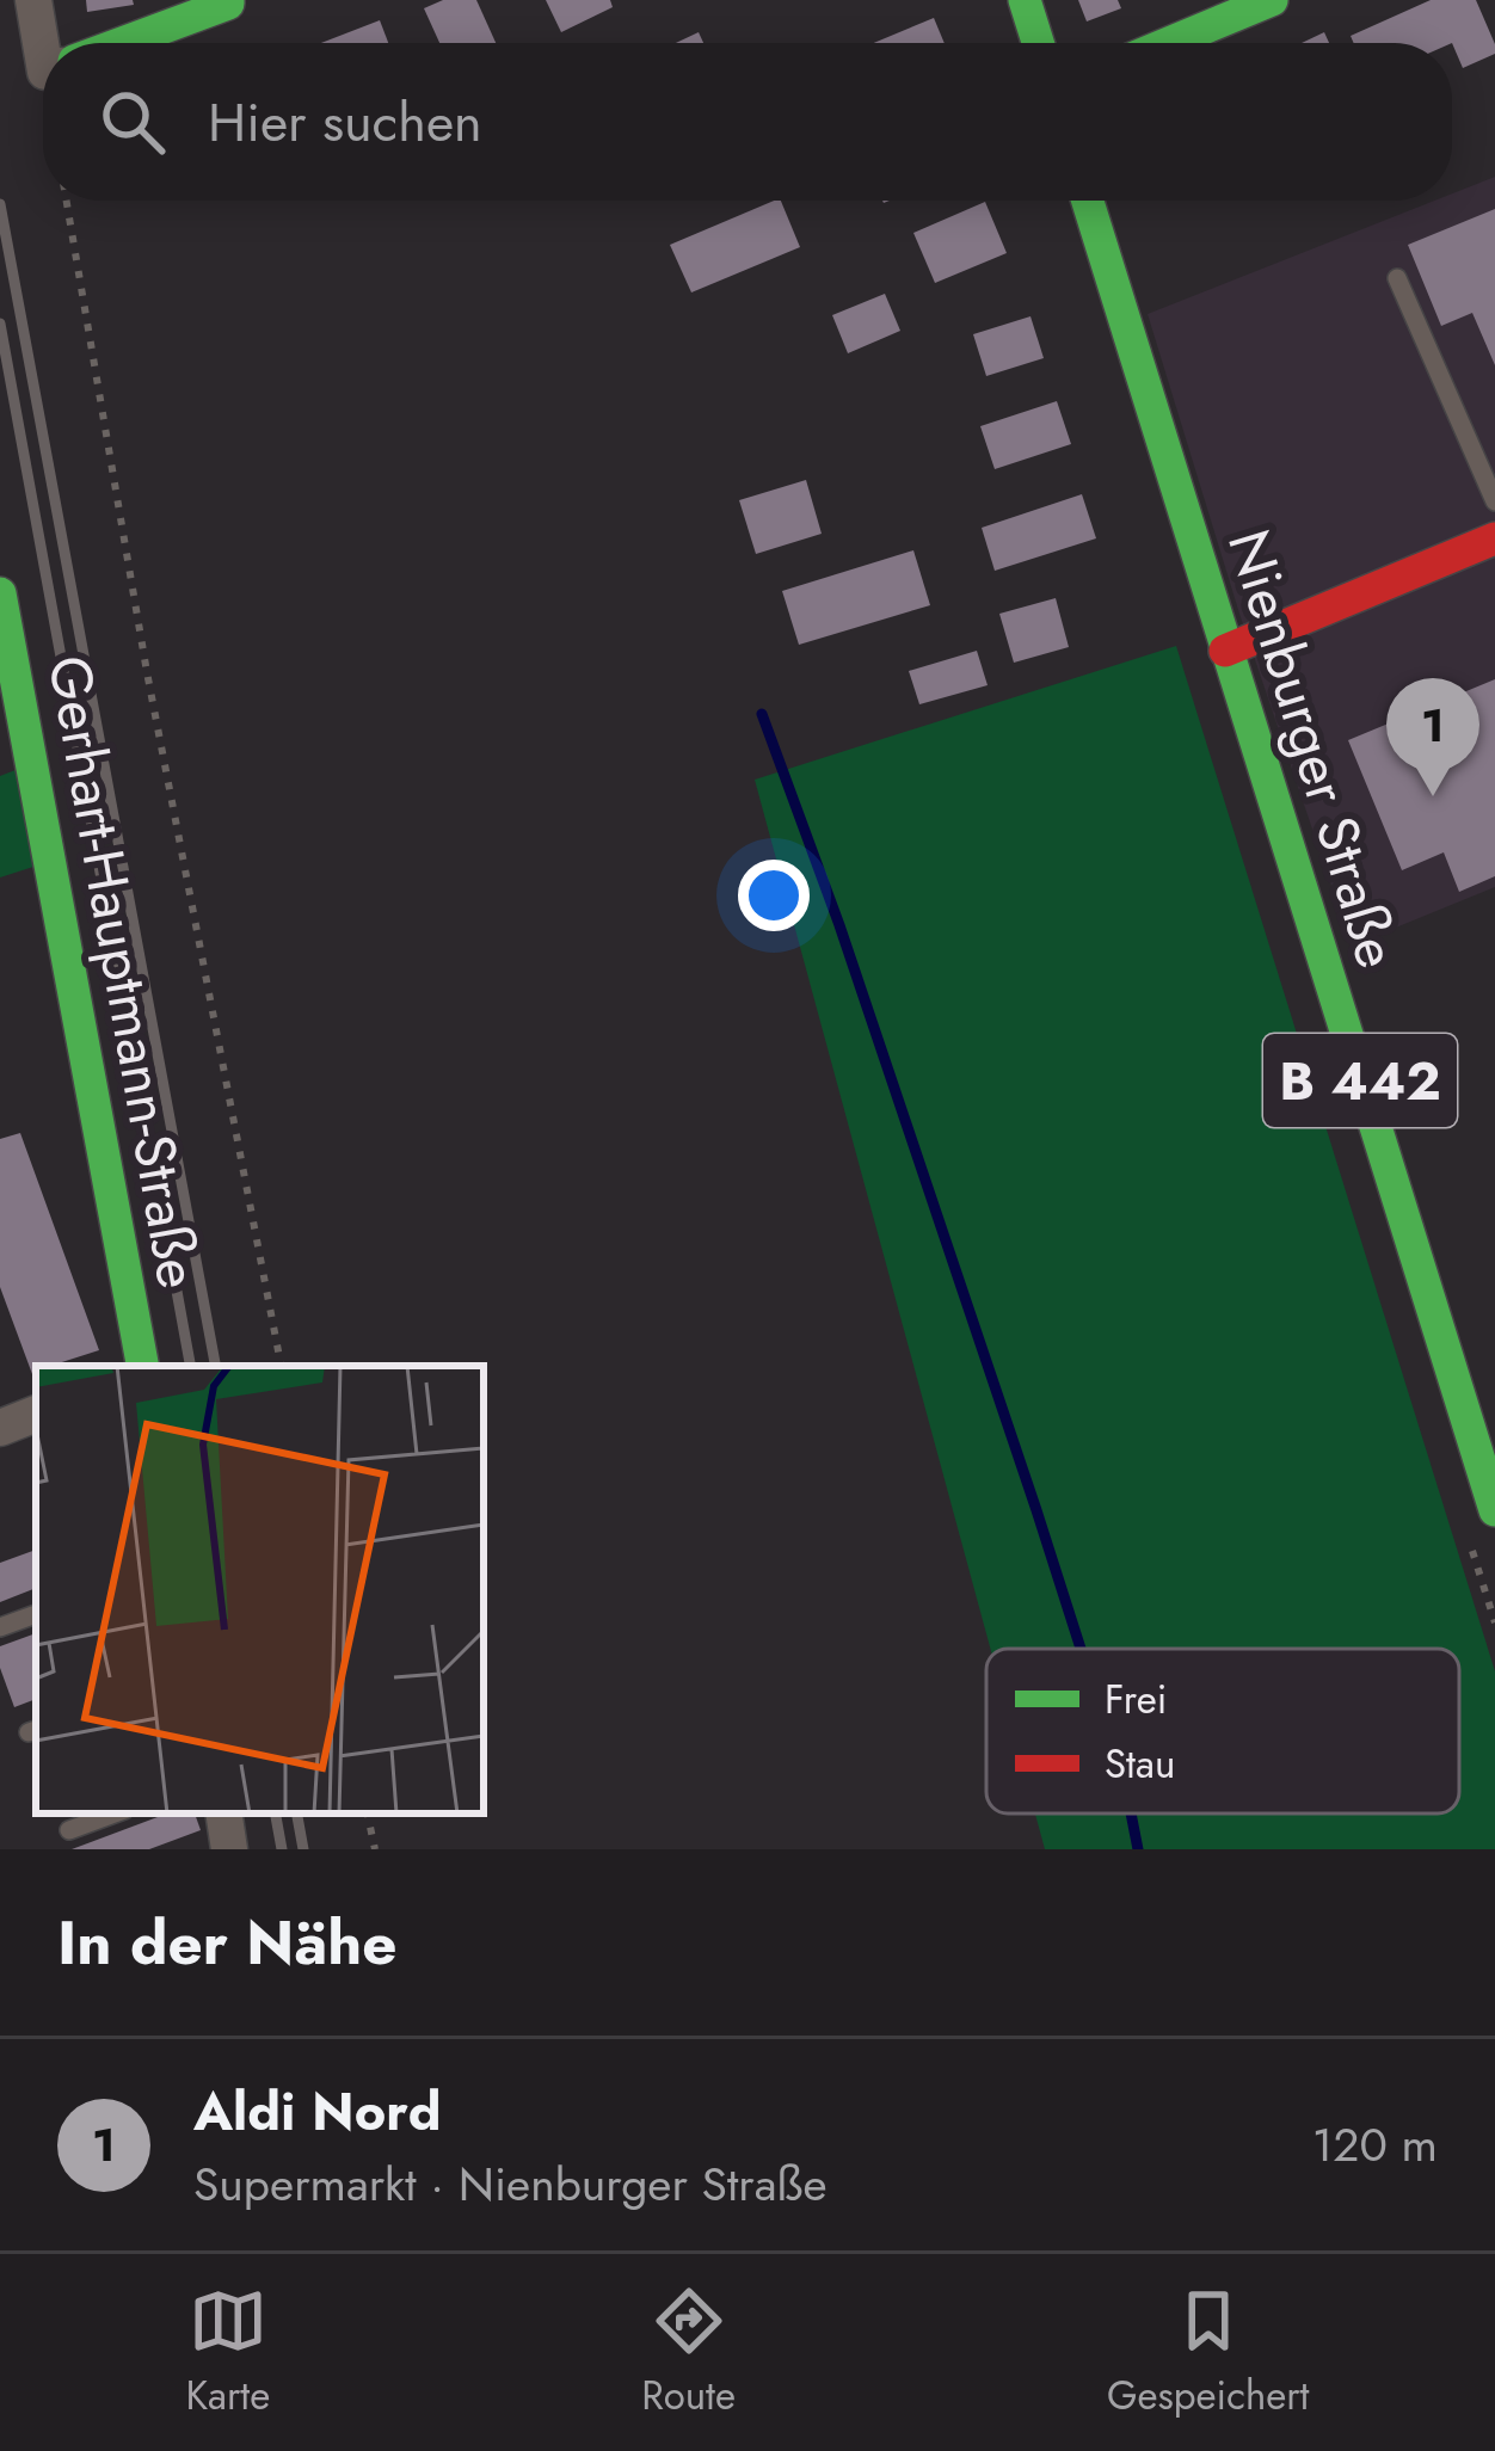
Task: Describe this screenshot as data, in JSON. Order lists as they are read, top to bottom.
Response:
{
  "streets": {
    "main road": ["Nienburger Straße", "Gerhart-Hauptmann-Straße", "B 442"]
  },
  "legend": ["Frei", "Stau"],
  "page": {
    "search": "Hier suchen",
    "pins": "1",
    "heading": "In der Nähe",
    "list": [
      {
        "mark": "1",
        "name": "Aldi Nord",
        "note": "Supermarkt · Nienburger Straße",
        "value": "120 m"
      }
    ],
    "nav": ["Karte", "Route", "Gespeichert"]
  }
}
